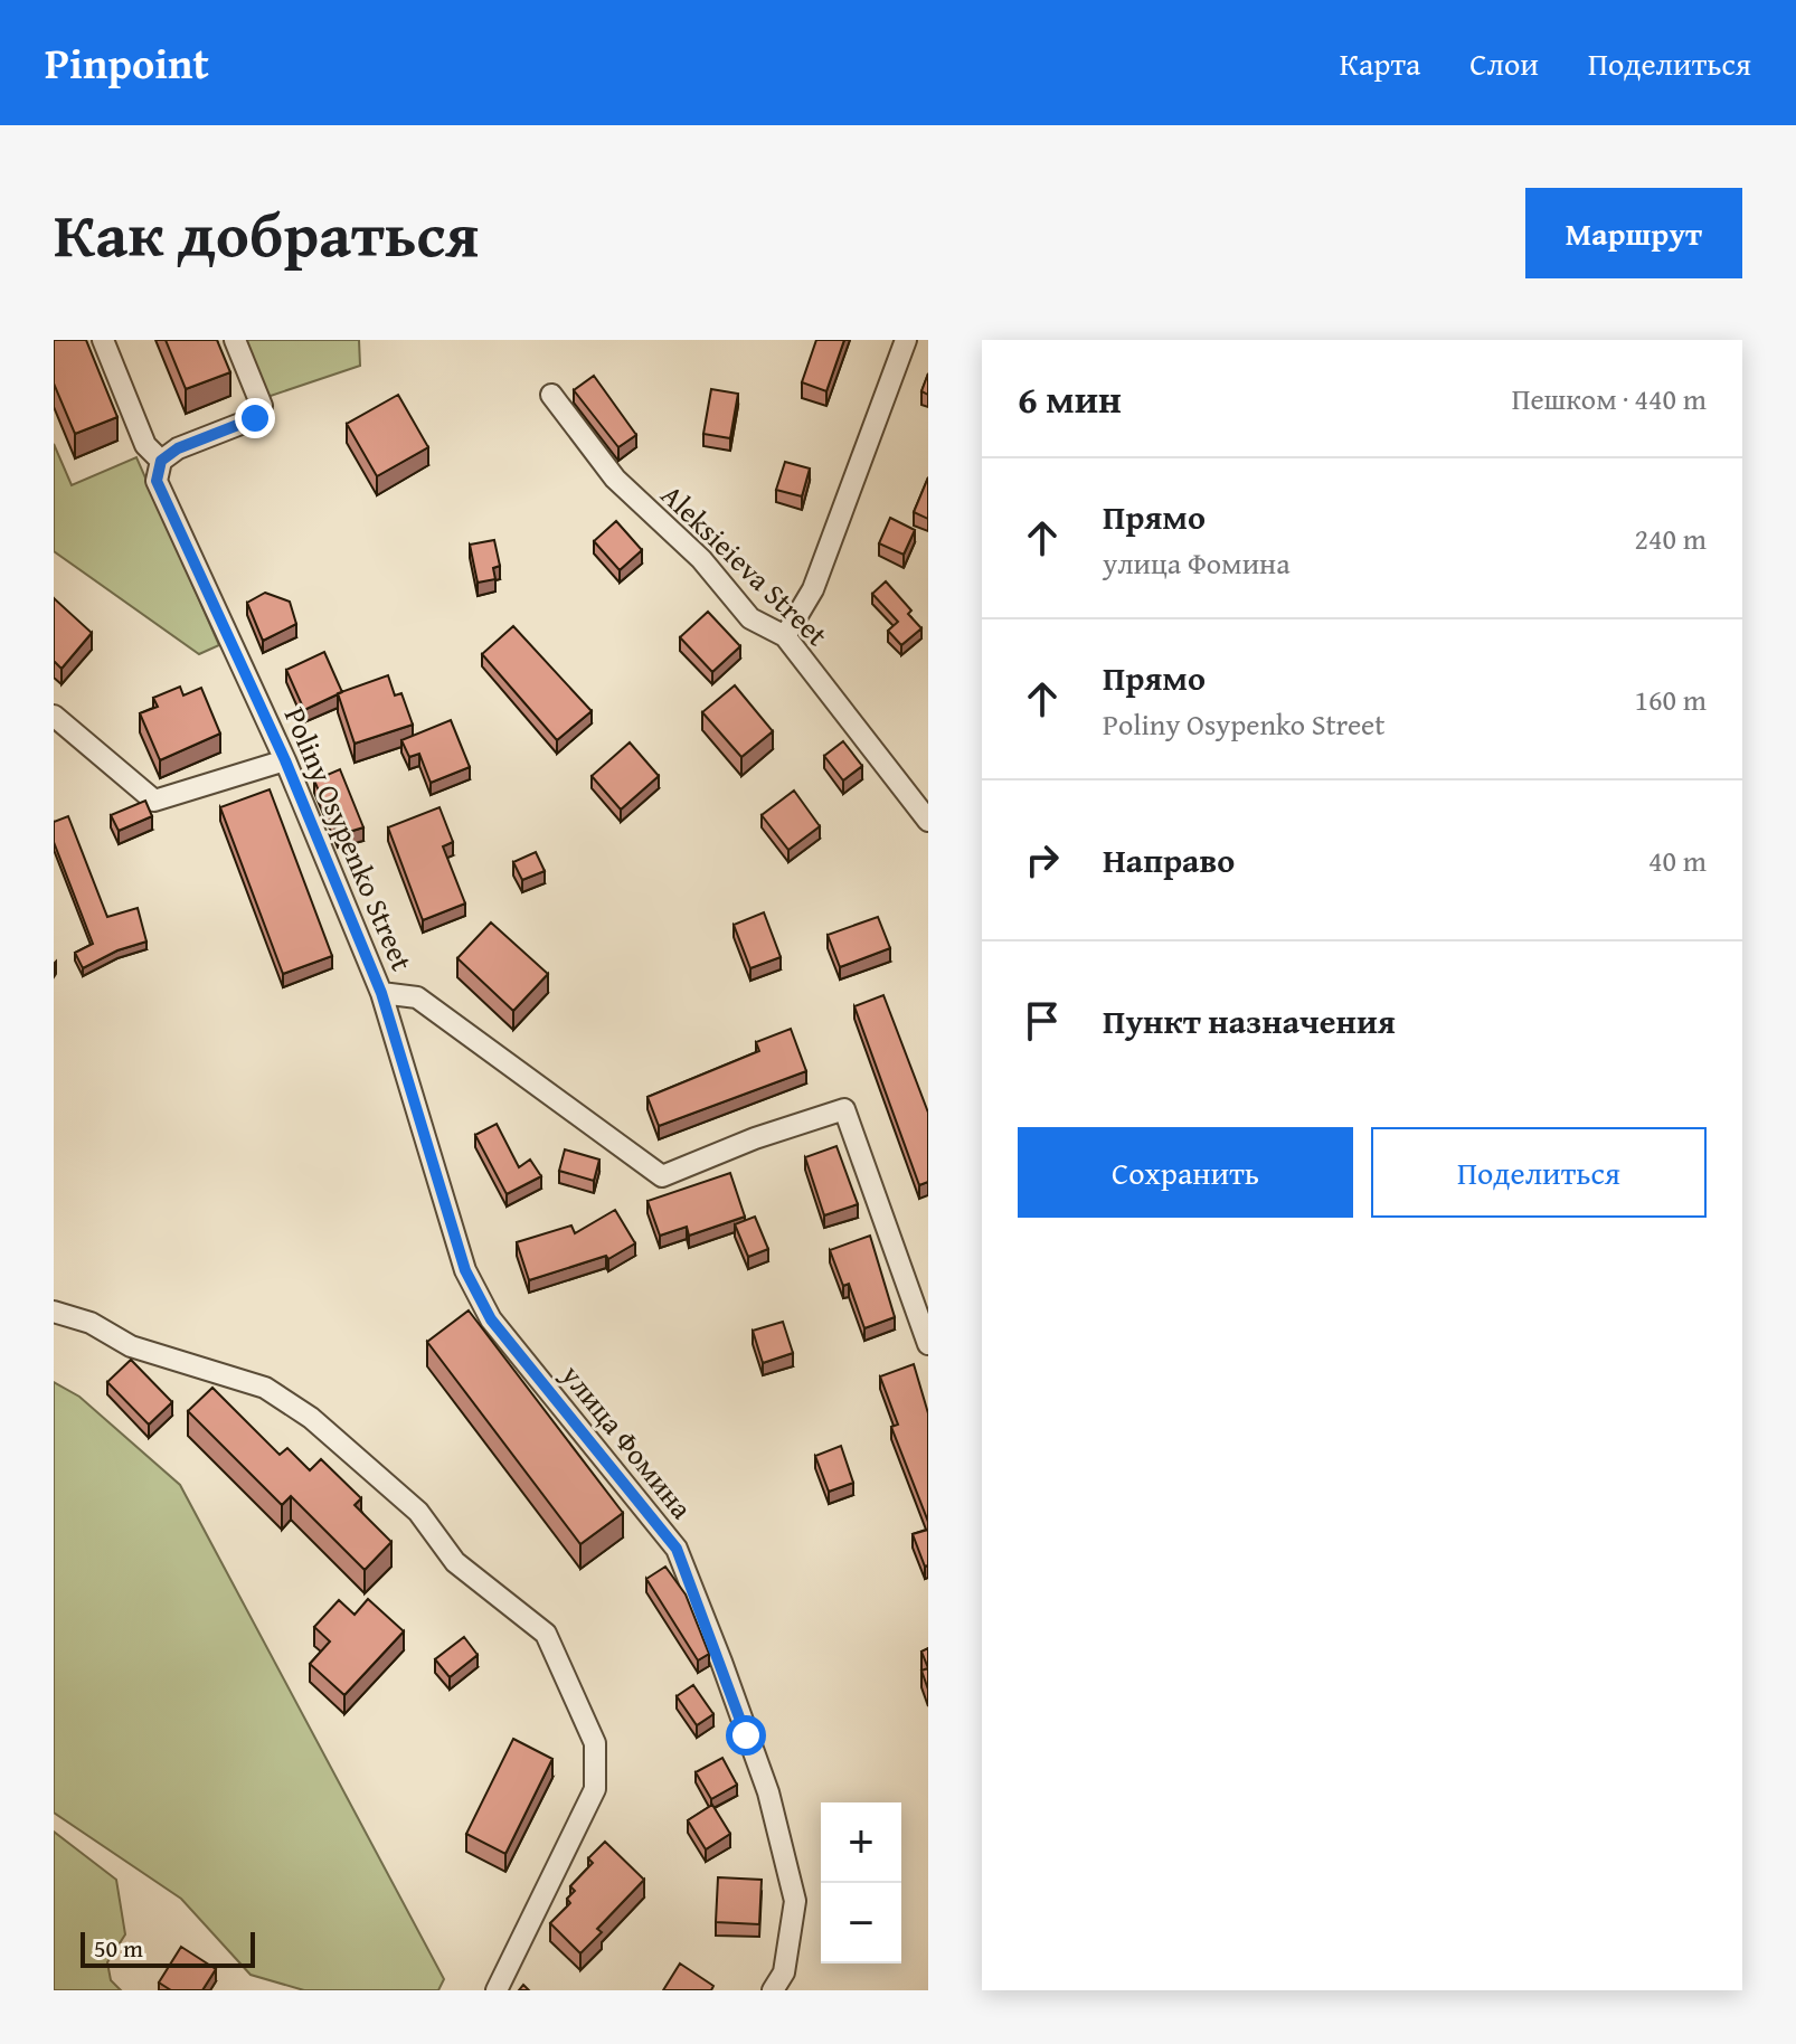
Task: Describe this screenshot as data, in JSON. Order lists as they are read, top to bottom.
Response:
{
  "streets": {
    "street": ["Aleksieieva Street", "Poliny Osypenko Street", "улица Фомина"]
  },
  "crossings": [
    ["Poliny Osypenko Street", "улица Фомина"]
  ],
  "scale_bar": "50 m",
  "page": {
    "header": "Pinpoint",
    "nav": ["Карта", "Слои", "Поделиться"],
    "title": "Как добраться",
    "buttons": [
      "Маршрут",
      ["Сохранить", "Поделиться"]
    ],
    "heading": ["6 мин", "Пешком · 440 m"],
    "list": [
      ["Прямо", "улица Фомина", "240 m"],
      ["Прямо", "Poliny Osypenko Street", "160 m"],
      ["Направо", "40 m"],
      "Пункт назначения"
    ],
    "map_buttons": ["+", "−"],
    "scale": "50 m"
  }
}
